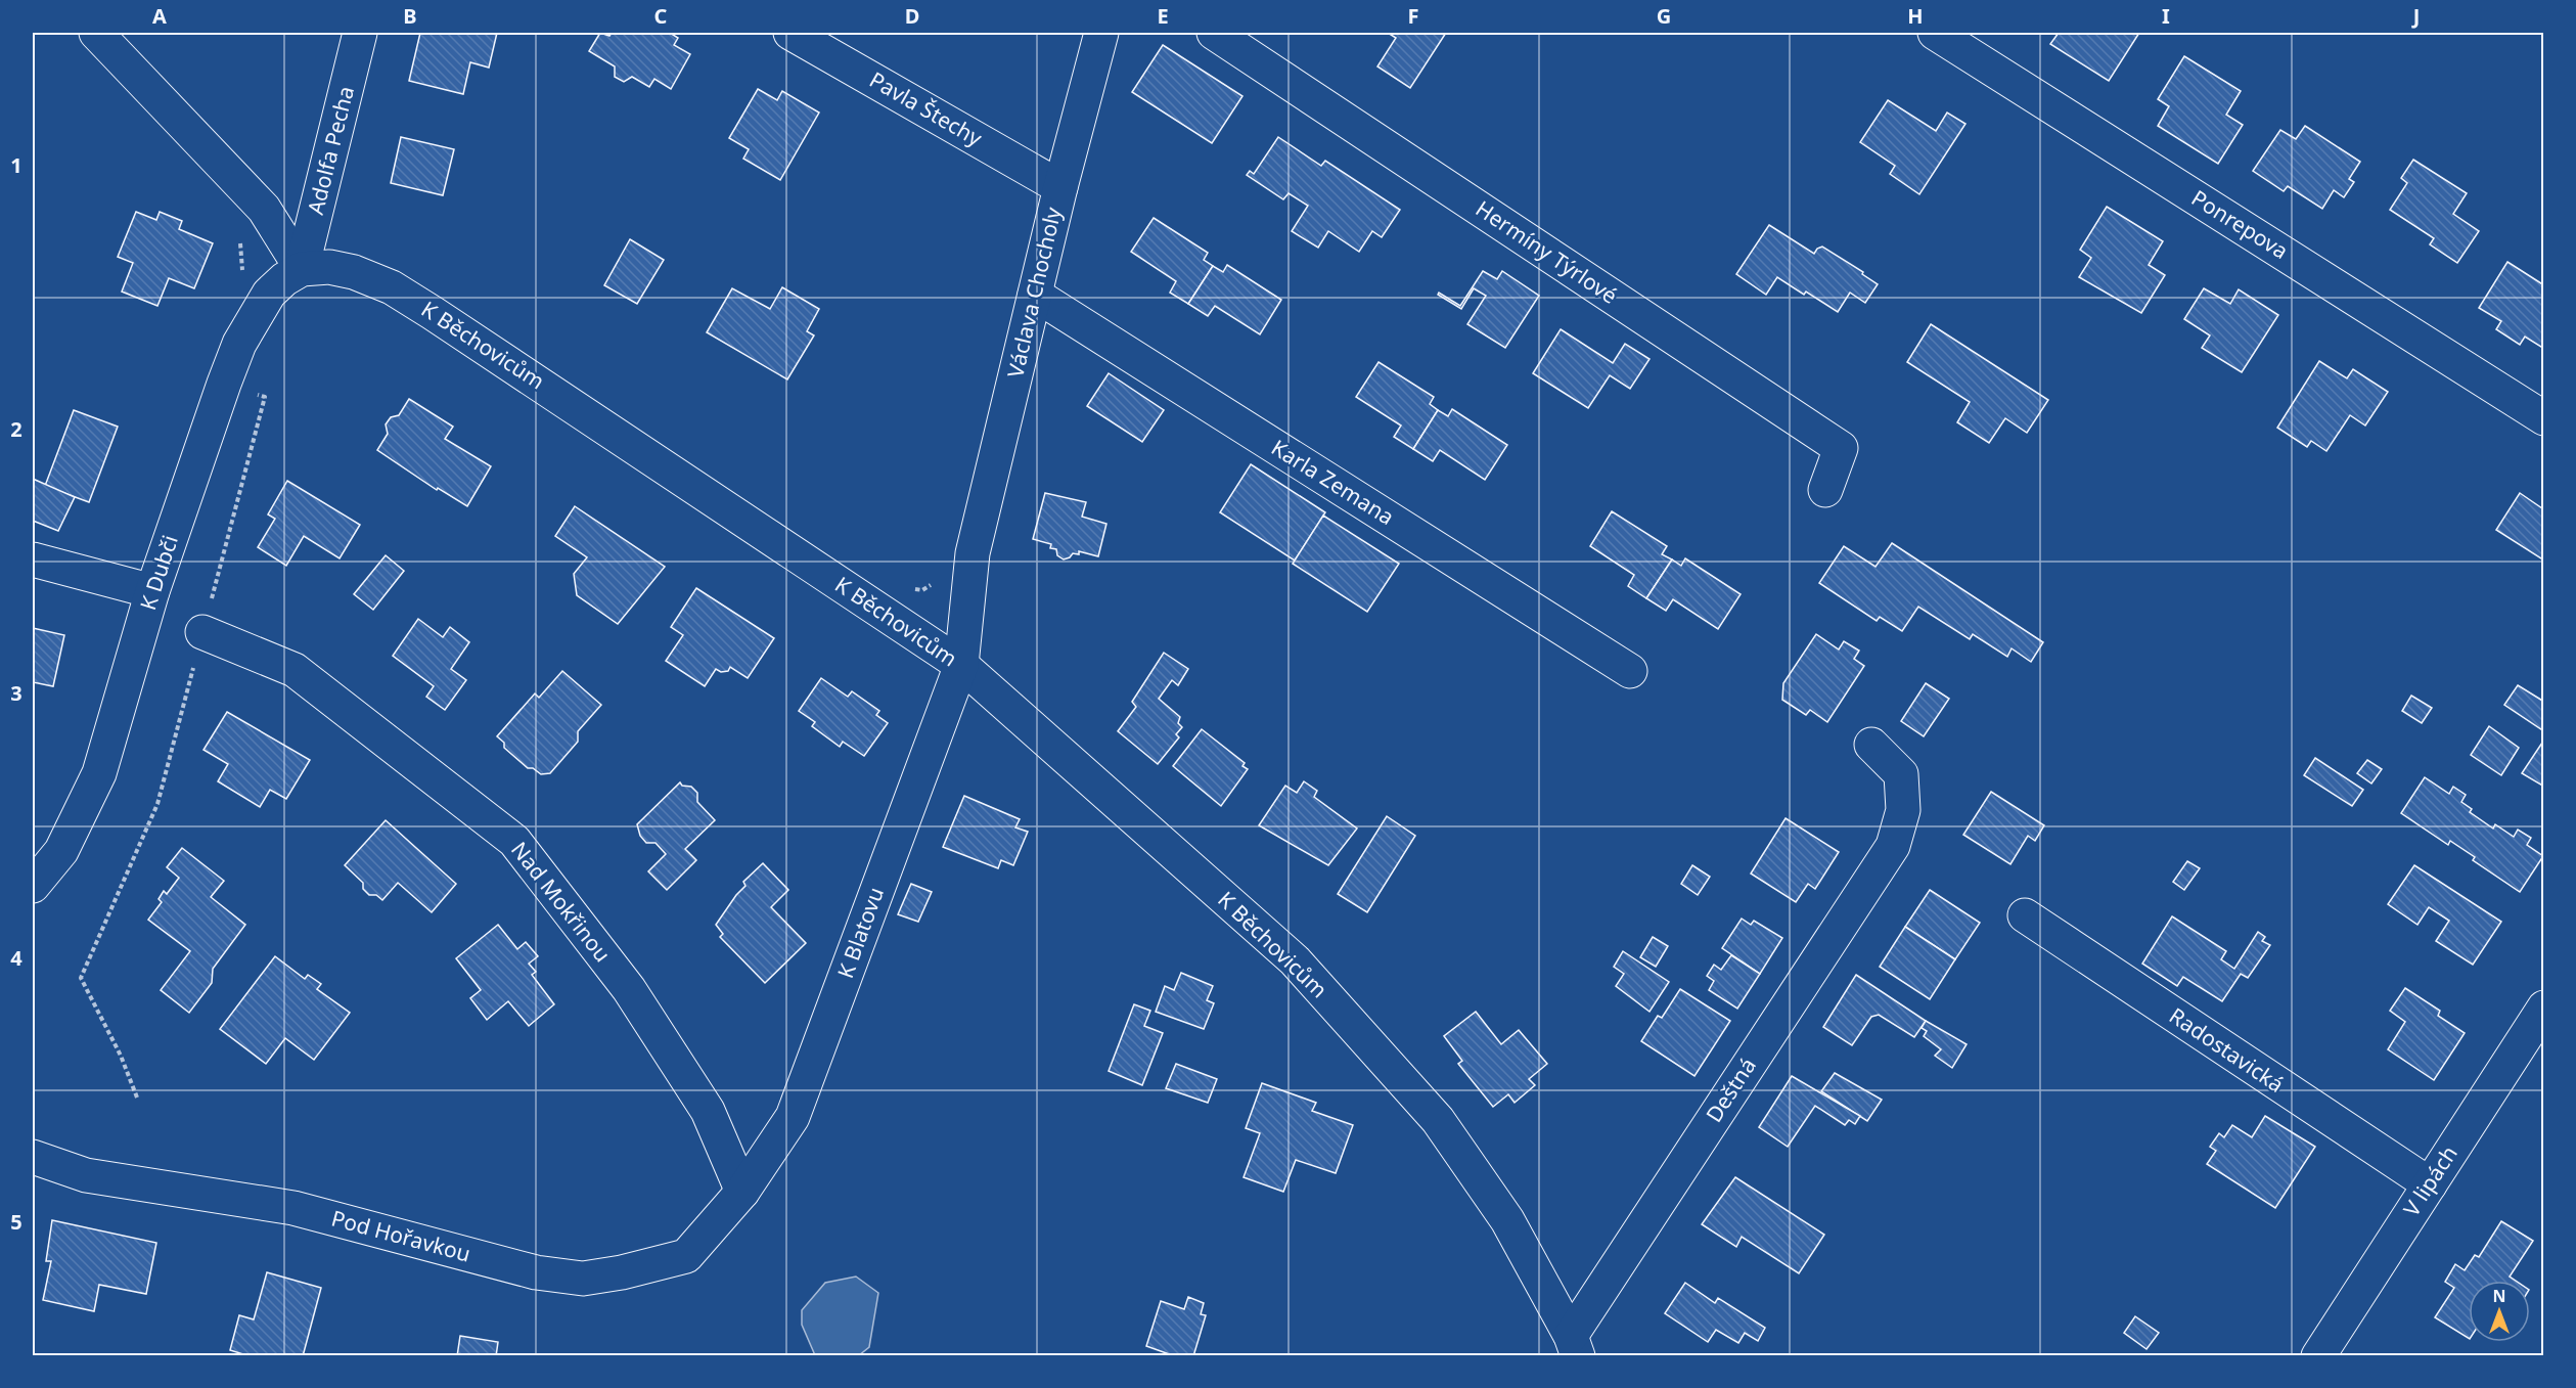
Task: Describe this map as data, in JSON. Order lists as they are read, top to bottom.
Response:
{
  "streets": {
    "street": [
      "Pavla Štechy",
      "Adolfa Pecha",
      "Ponrepova",
      "Hermíny Týrlové",
      "Václava Chocholy",
      "K Běchovicům",
      "Karla Zemana",
      "K Dubči",
      "Nad Mokřinou",
      "K Blatovu",
      "Radostavická",
      "Deštná",
      "V lipách",
      "Pod Hořavkou"
    ]
  },
  "crossings": [
    ["Pavla Štechy", "Václava Chocholy"],
    ["Adolfa Pecha", "K Běchovicům"],
    ["Adolfa Pecha", "K Dubči"],
    ["Václava Chocholy", "K Běchovicům"],
    ["Václava Chocholy", "Karla Zemana"],
    ["Václava Chocholy", "K Blatovu"],
    ["K Běchovicům", "K Dubči"],
    ["K Běchovicům", "K Blatovu"],
    ["K Běchovicům", "Deštná"],
    ["Nad Mokřinou", "K Blatovu"],
    ["Nad Mokřinou", "Pod Hořavkou"],
    ["K Blatovu", "Pod Hořavkou"],
    ["Radostavická", "V lipách"]
  ],
  "north": "top",
  "grid": {
    "columns": [
      "A",
      "B",
      "C",
      "D",
      "E",
      "F",
      "G",
      "H",
      "I",
      "J"
    ],
    "rows": [
      "1",
      "2",
      "3",
      "4",
      "5"
    ]
  }
}
